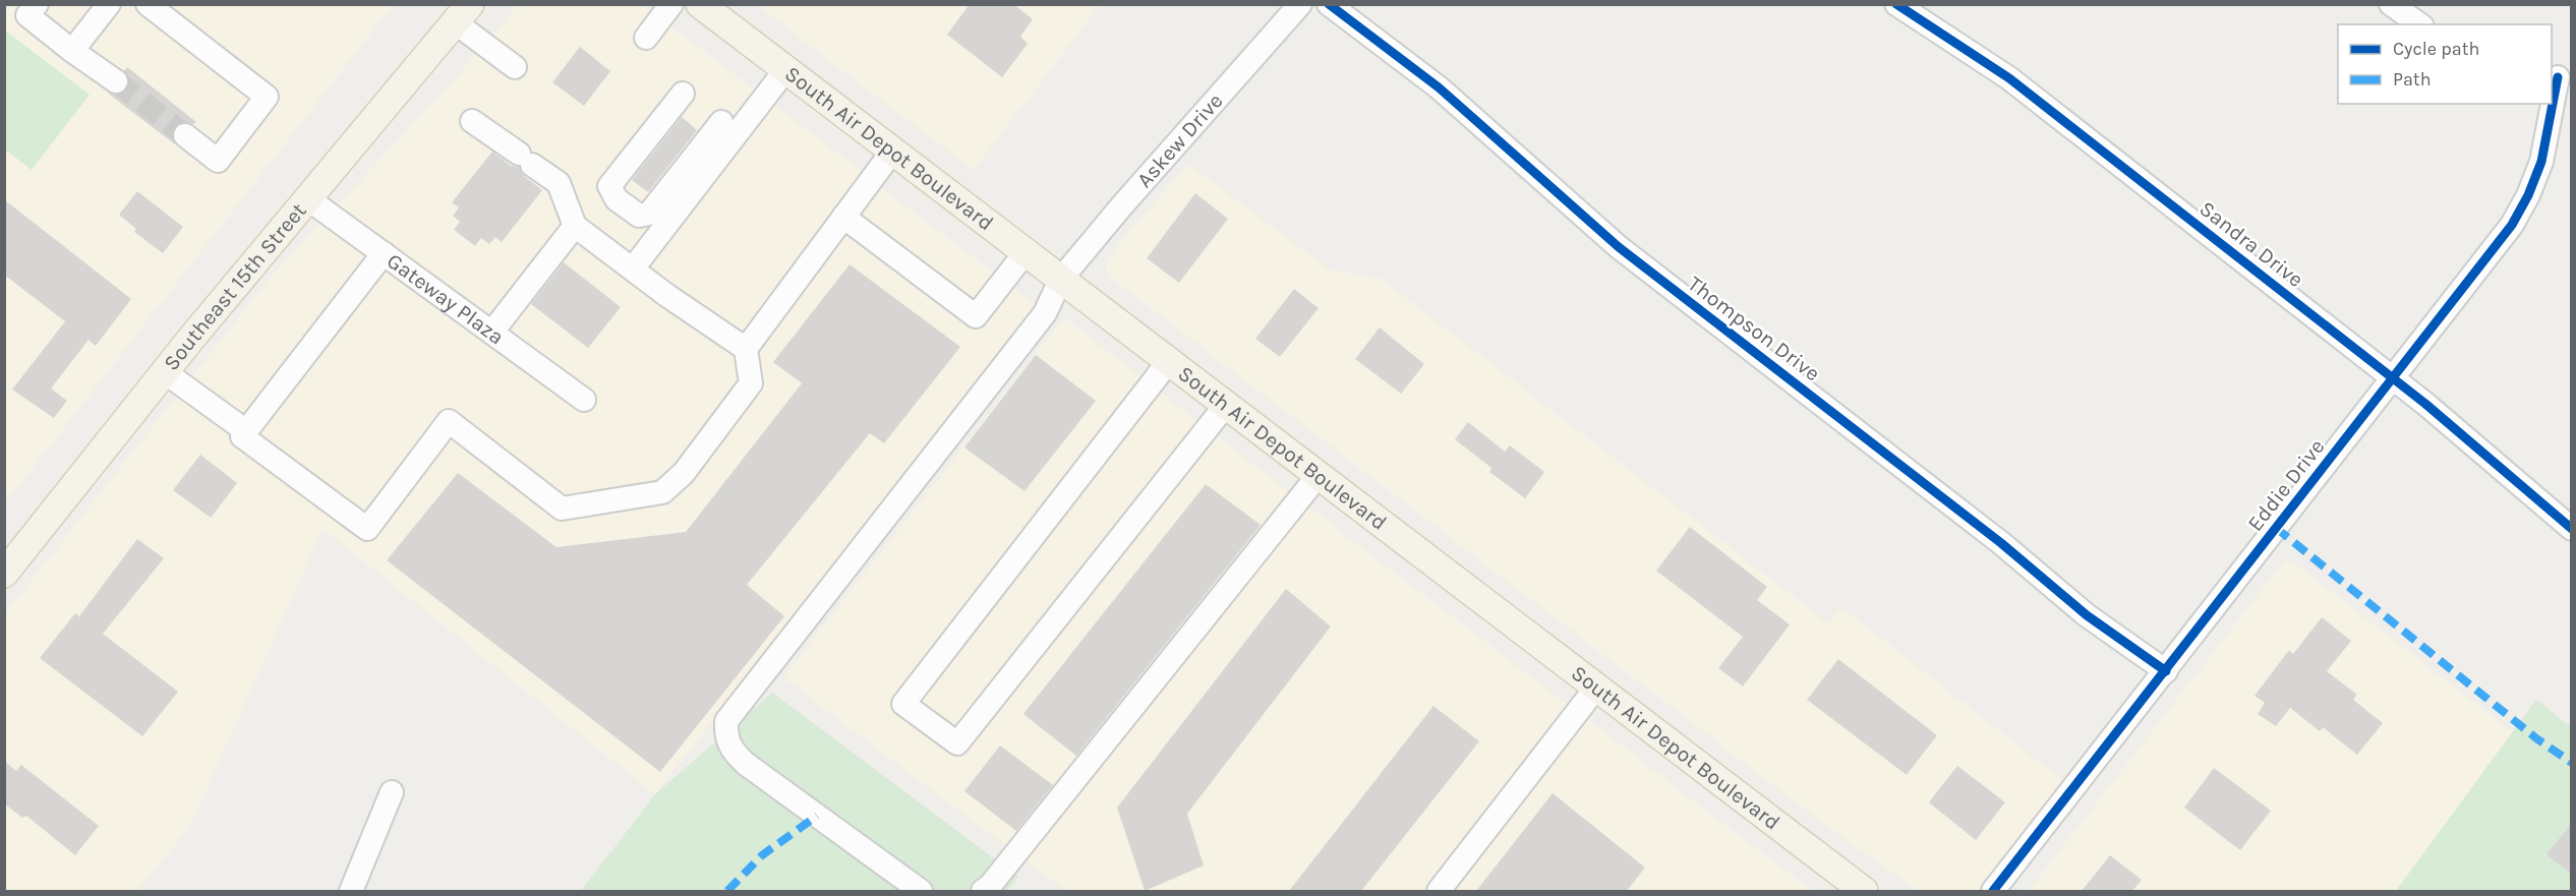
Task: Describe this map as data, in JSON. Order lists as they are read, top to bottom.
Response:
{
  "streets": {
    "main road": ["South Air Depot Boulevard", "Southeast 15th Street"],
    "street": [
      "Askew Drive",
      "Sandra Drive",
      "Gateway Plaza",
      "Thompson Drive",
      "Eddie Drive"
    ]
  },
  "crossings": [
    ["Askew Drive", "South Air Depot Boulevard"],
    ["Sandra Drive", "Eddie Drive"],
    ["Southeast 15th Street", "Gateway Plaza"],
    ["Thompson Drive", "Eddie Drive"]
  ],
  "legend": ["Cycle path", "Path"]
}
